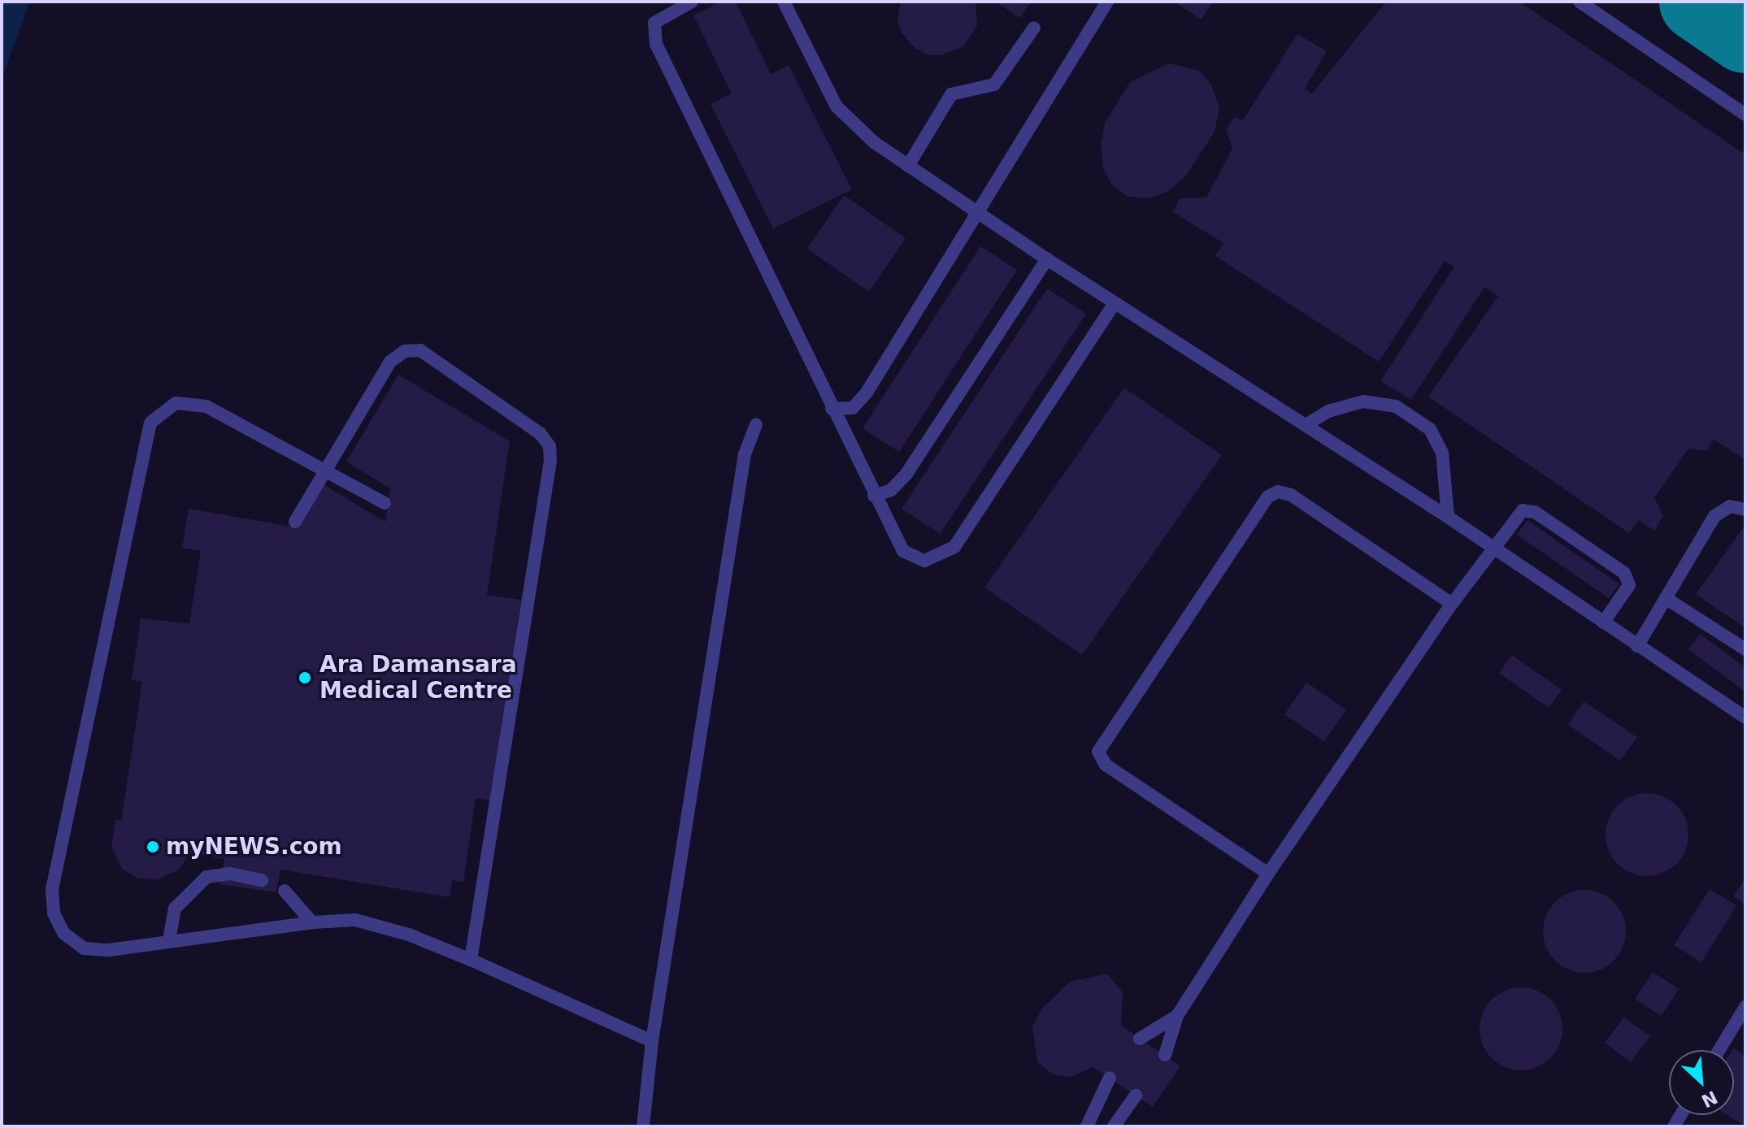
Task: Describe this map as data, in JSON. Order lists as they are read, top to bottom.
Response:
{
  "places": ["Ara Damansara Medical Centre", "myNEWS.com"],
  "north": "bottom right"
}
